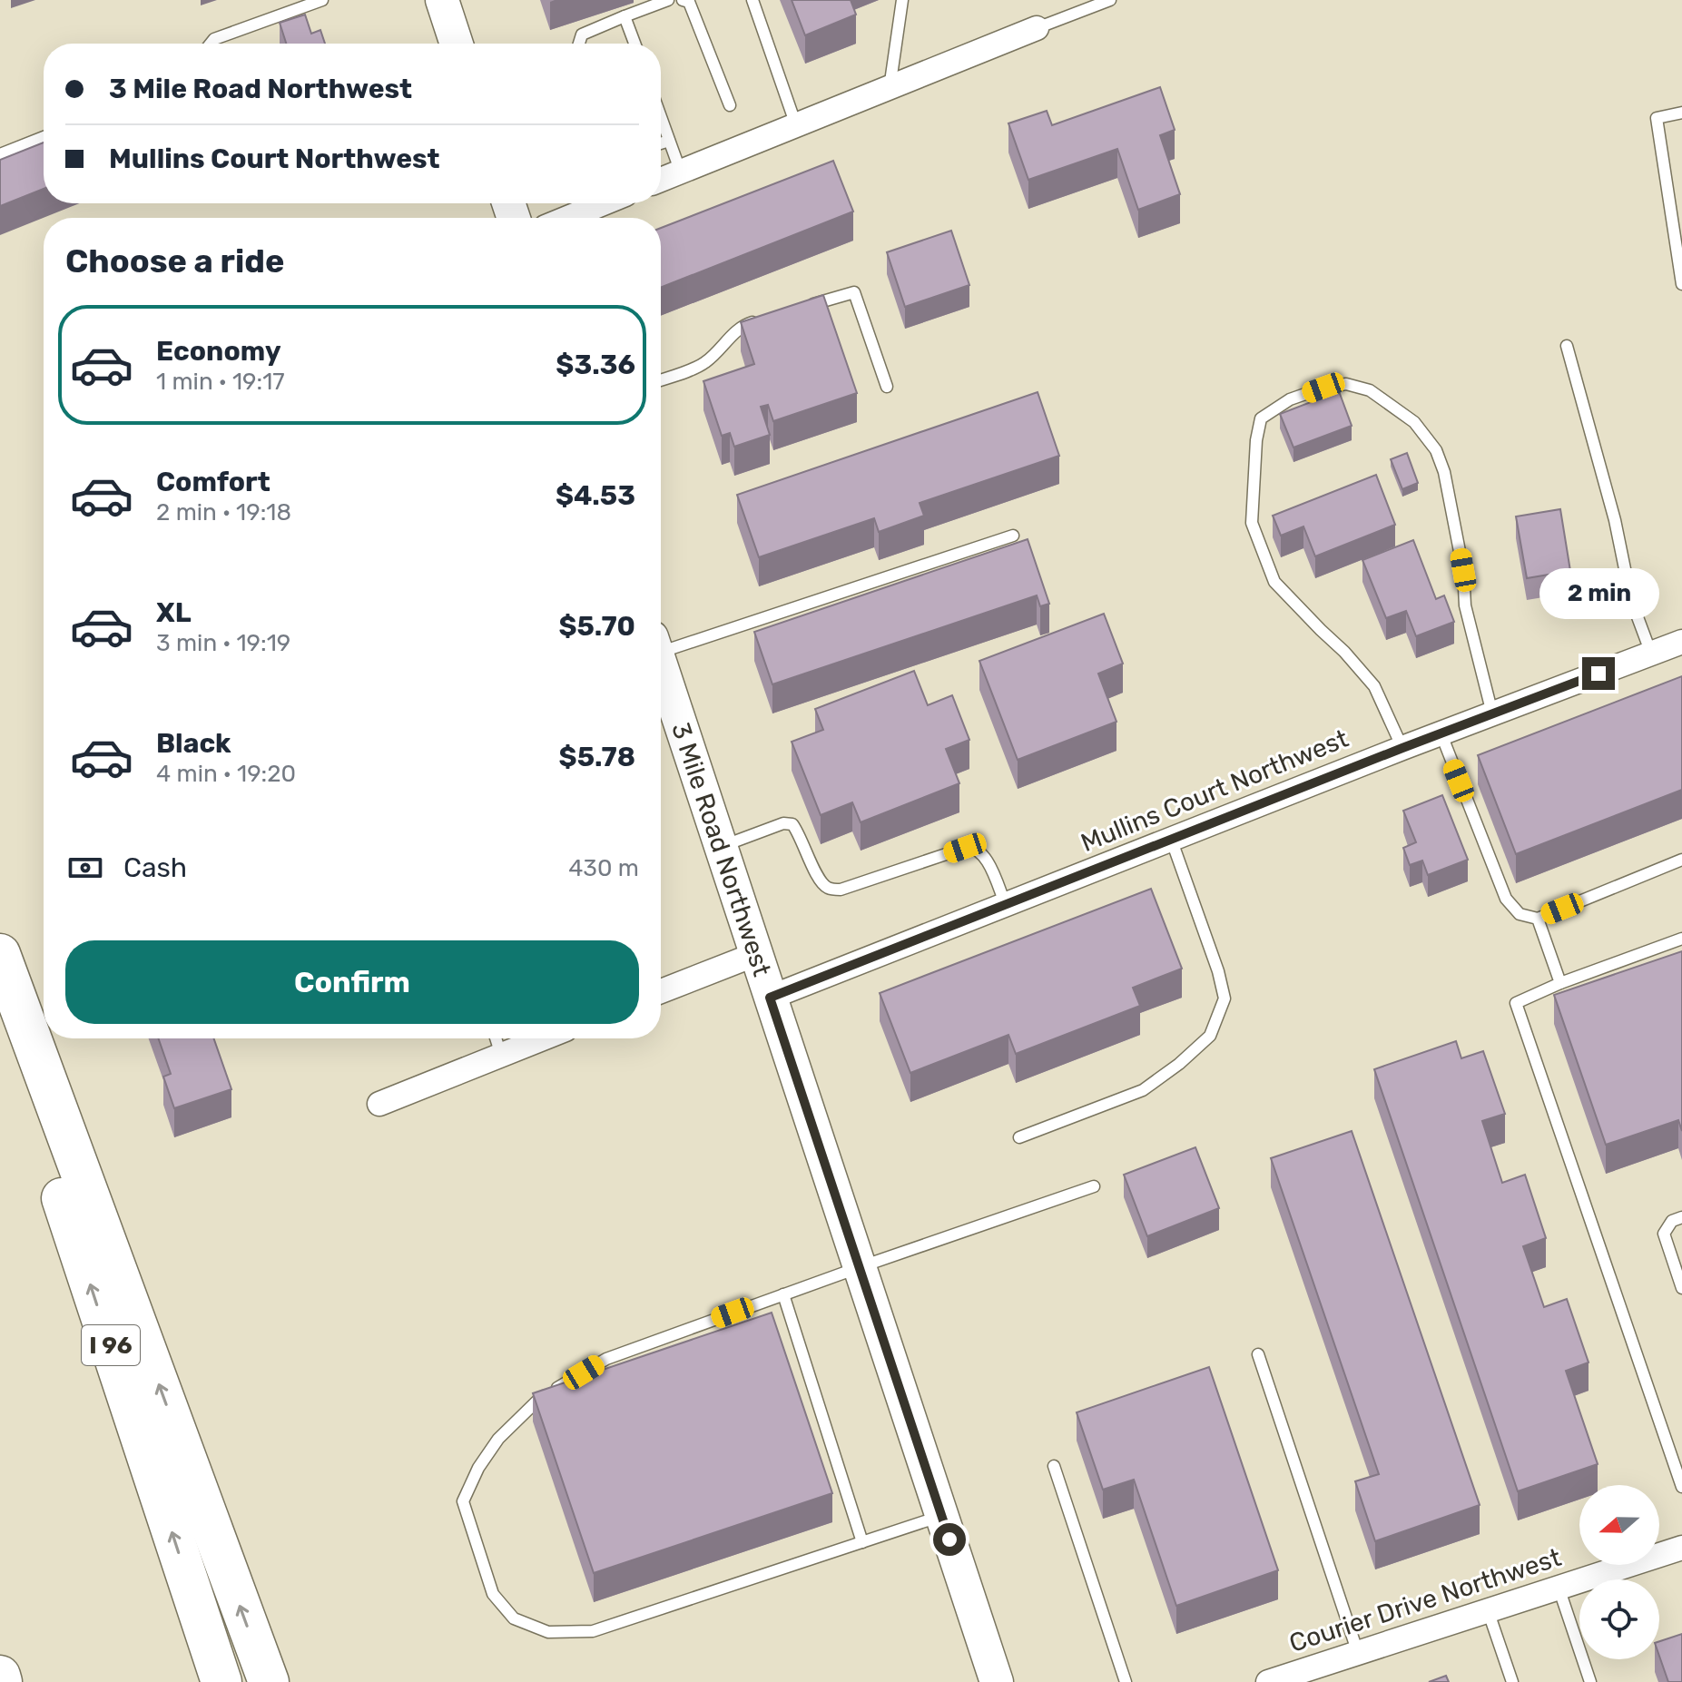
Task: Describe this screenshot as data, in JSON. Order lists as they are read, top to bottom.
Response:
{
  "streets": {
    "highway": ["I 96"],
    "main road": ["3 Mile Road Northwest"],
    "street": ["Mullins Court Northwest", "Courier Drive Northwest"]
  },
  "crossings": [
    ["Mullins Court Northwest", "3 Mile Road Northwest"]
  ],
  "north": "left",
  "page": {
    "banner": ["3 Mile Road Northwest", "Mullins Court Northwest"],
    "heading": "Choose a ride",
    "list": [
      {
        "name": "Economy",
        "note": "1 min · 19:17",
        "value": "$3.36"
      },
      {
        "name": "Comfort",
        "note": "2 min · 19:18",
        "value": "$4.53"
      },
      {
        "name": "XL",
        "note": "3 min · 19:19",
        "value": "$5.70"
      },
      {
        "name": "Black",
        "note": "4 min · 19:20",
        "value": "$5.78"
      }
    ],
    "bubble": "2 min",
    "pay": ["Cash", "430 m"],
    "buttons": "Confirm"
  }
}
